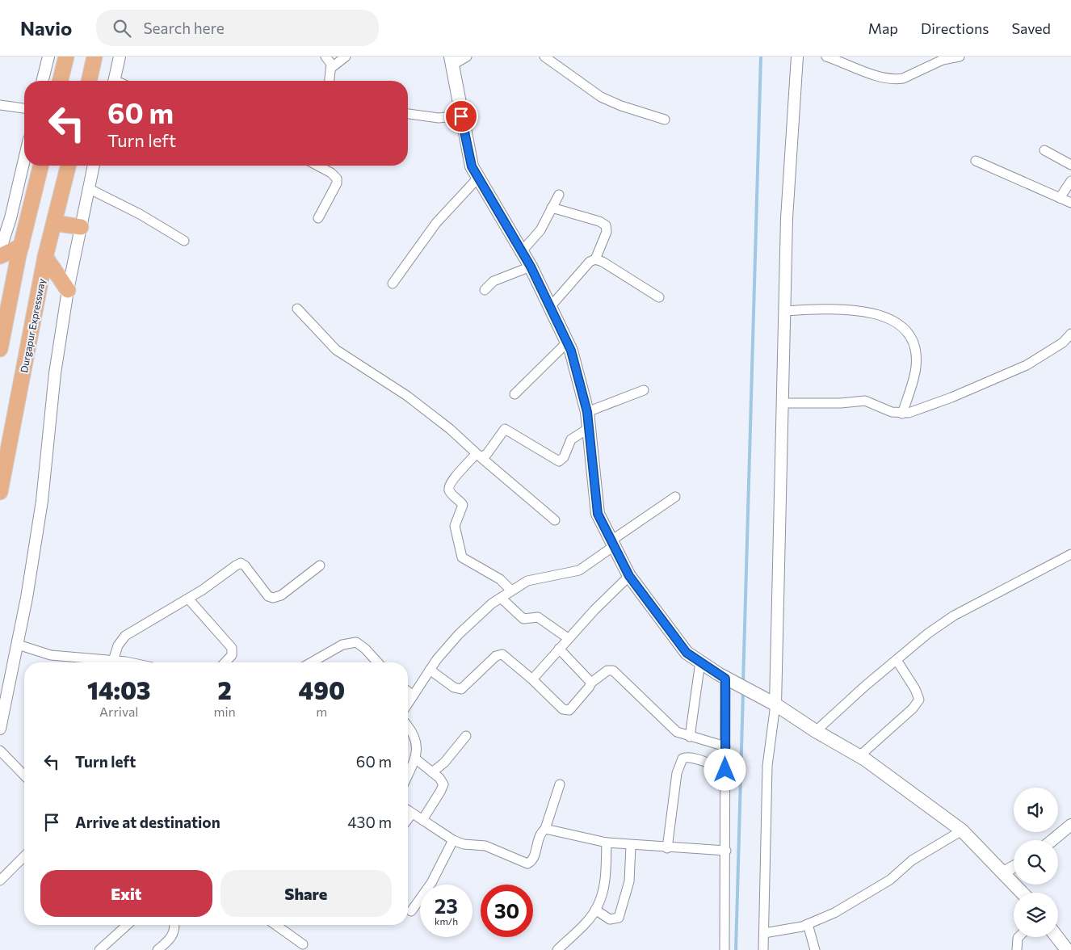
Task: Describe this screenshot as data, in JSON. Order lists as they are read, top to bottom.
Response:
{
  "streets": {
    "highway": ["Durgapur Expressway"]
  },
  "page": {
    "header": "Navio",
    "search": "Search here",
    "nav": ["Map", "Directions", "Saved"],
    "turn": ["60 m", "Turn left"],
    "eta": [
      "14:03",
      "Arrival",
      "2",
      "min",
      "490",
      "m"
    ],
    "list": [
      {
        "name": "Turn left",
        "value": "60 m"
      },
      {
        "name": "Arrive at destination",
        "value": "430 m"
      }
    ],
    "buttons": ["Exit", "Share"],
    "speed": "23 km/h",
    "limit": "30"
  }
}
